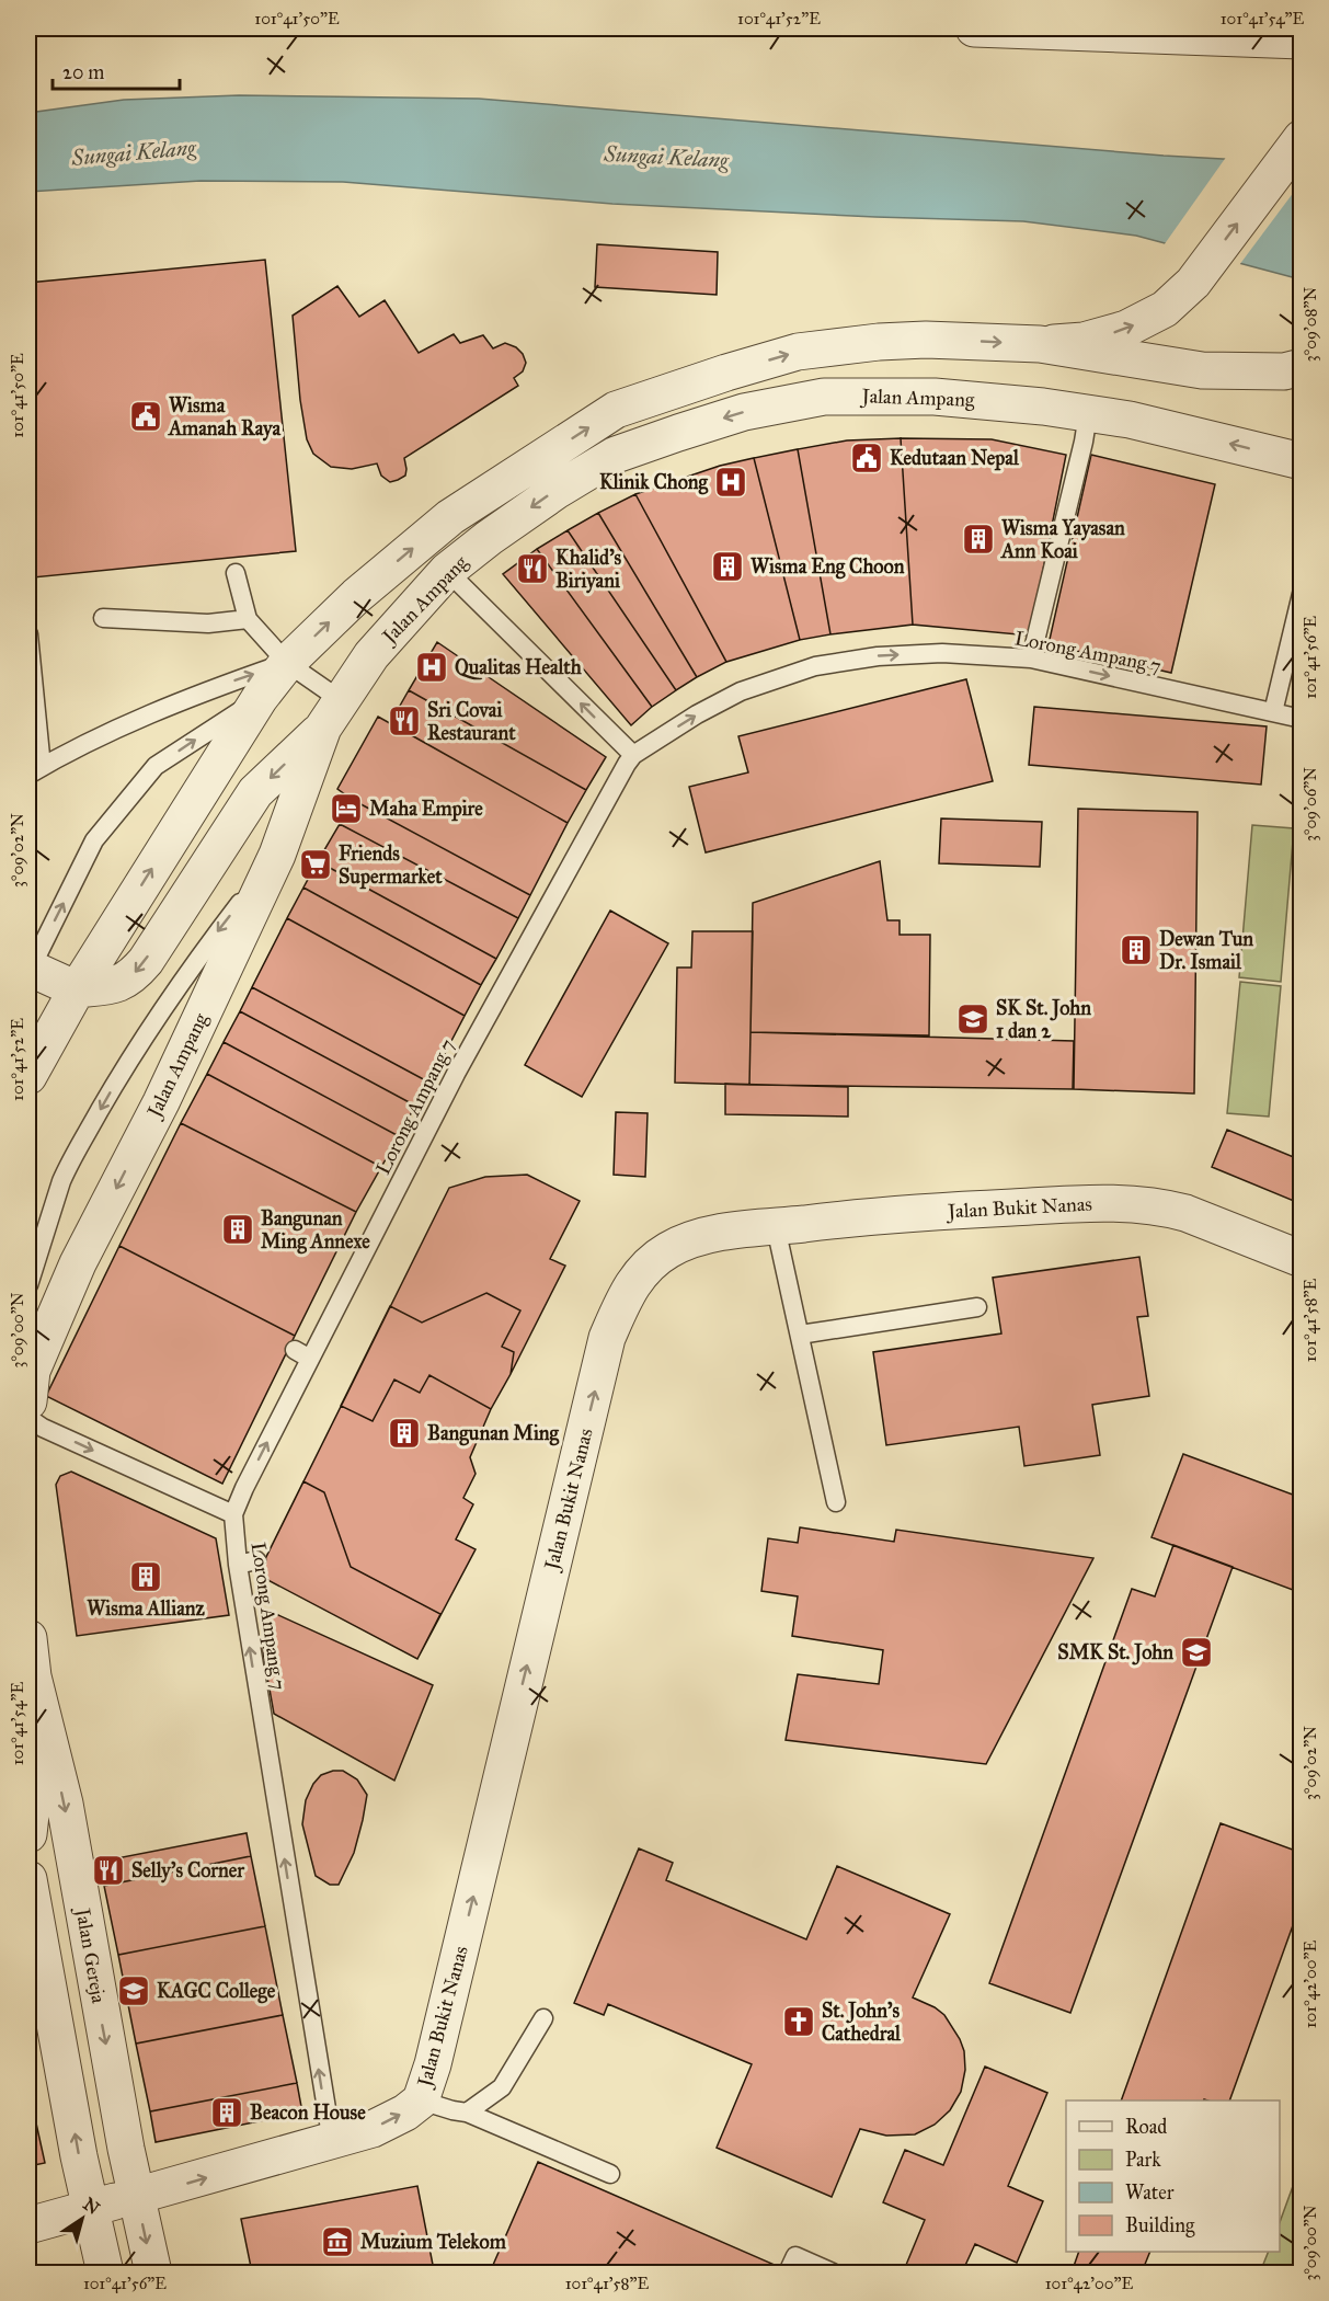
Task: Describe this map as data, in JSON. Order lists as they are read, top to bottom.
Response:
{
  "streets": {
    "street": ["Jalan Ampang", "Jalan Bukit Nanas", "Jalan Gereja"],
    "lane": ["Lorong Ampang 7"]
  },
  "crossings": [
    ["Lorong Ampang 7", "Jalan Bukit Nanas"],
    ["Jalan Bukit Nanas", "Jalan Gereja"]
  ],
  "one_way": ["Jalan Bukit Nanas"],
  "water": ["Sungai Kelang"],
  "places": {
    "public building": ["Wisma Amanah Raya", "Kedutaan Nepal"],
    "hospital": ["Klinik Chong", "Qualitas Health"],
    "building": [
      "Wisma Yayasan Ann Koai",
      "Wisma Eng Choon",
      "Dewan Tun Dr. Ismail",
      "Bangunan Ming Annexe",
      "Bangunan Ming",
      "Wisma Allianz",
      "Beacon House"
    ],
    "restaurant": ["Khalid’s Biriyani", "Sri Covai Restaurant", "Selly’s Corner"],
    "hotel": ["Maha Empire"],
    "supermarket": ["Friends Supermarket"],
    "school or university": ["SK St. John 1 dan 2", "SMK St. John", "KAGC College"],
    "church": ["St. John's Cathedral"],
    "museum": ["Muzium Telekom"]
  },
  "legend": [
    "Road",
    "Park",
    "Water",
    "Building"
  ],
  "scale_bar": "20 m",
  "north": "top right",
  "coordinates": [
    "101°41'50\"E",
    "101°41'52\"E",
    "101°41'54\"E",
    "3°09'08\"N",
    "101°41'56\"E",
    "3°09'06\"N",
    "3°09'02\"N",
    "101°41'58\"E",
    "3°09'00\"N",
    "101°42'00\"E"
  ]
}
